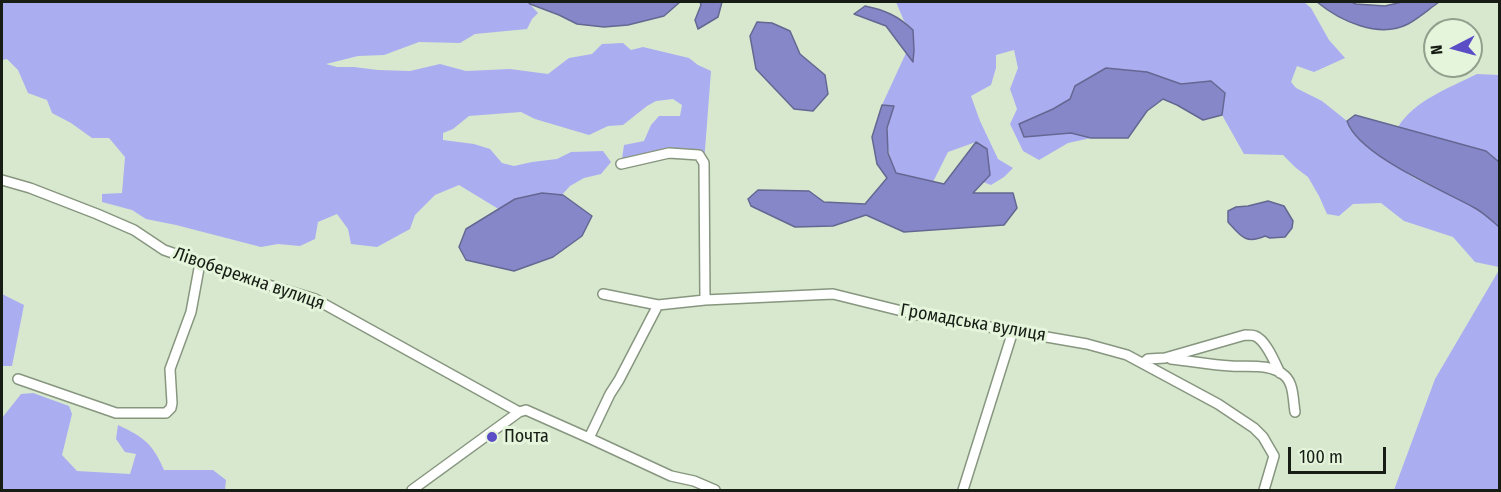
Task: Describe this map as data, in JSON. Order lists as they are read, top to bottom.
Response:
{
  "streets": {
    "street": ["Лівобережна вулиця", "Громадська вулиця"]
  },
  "places": ["Почта"],
  "scale_bar": "100 m",
  "north": "left"
}
